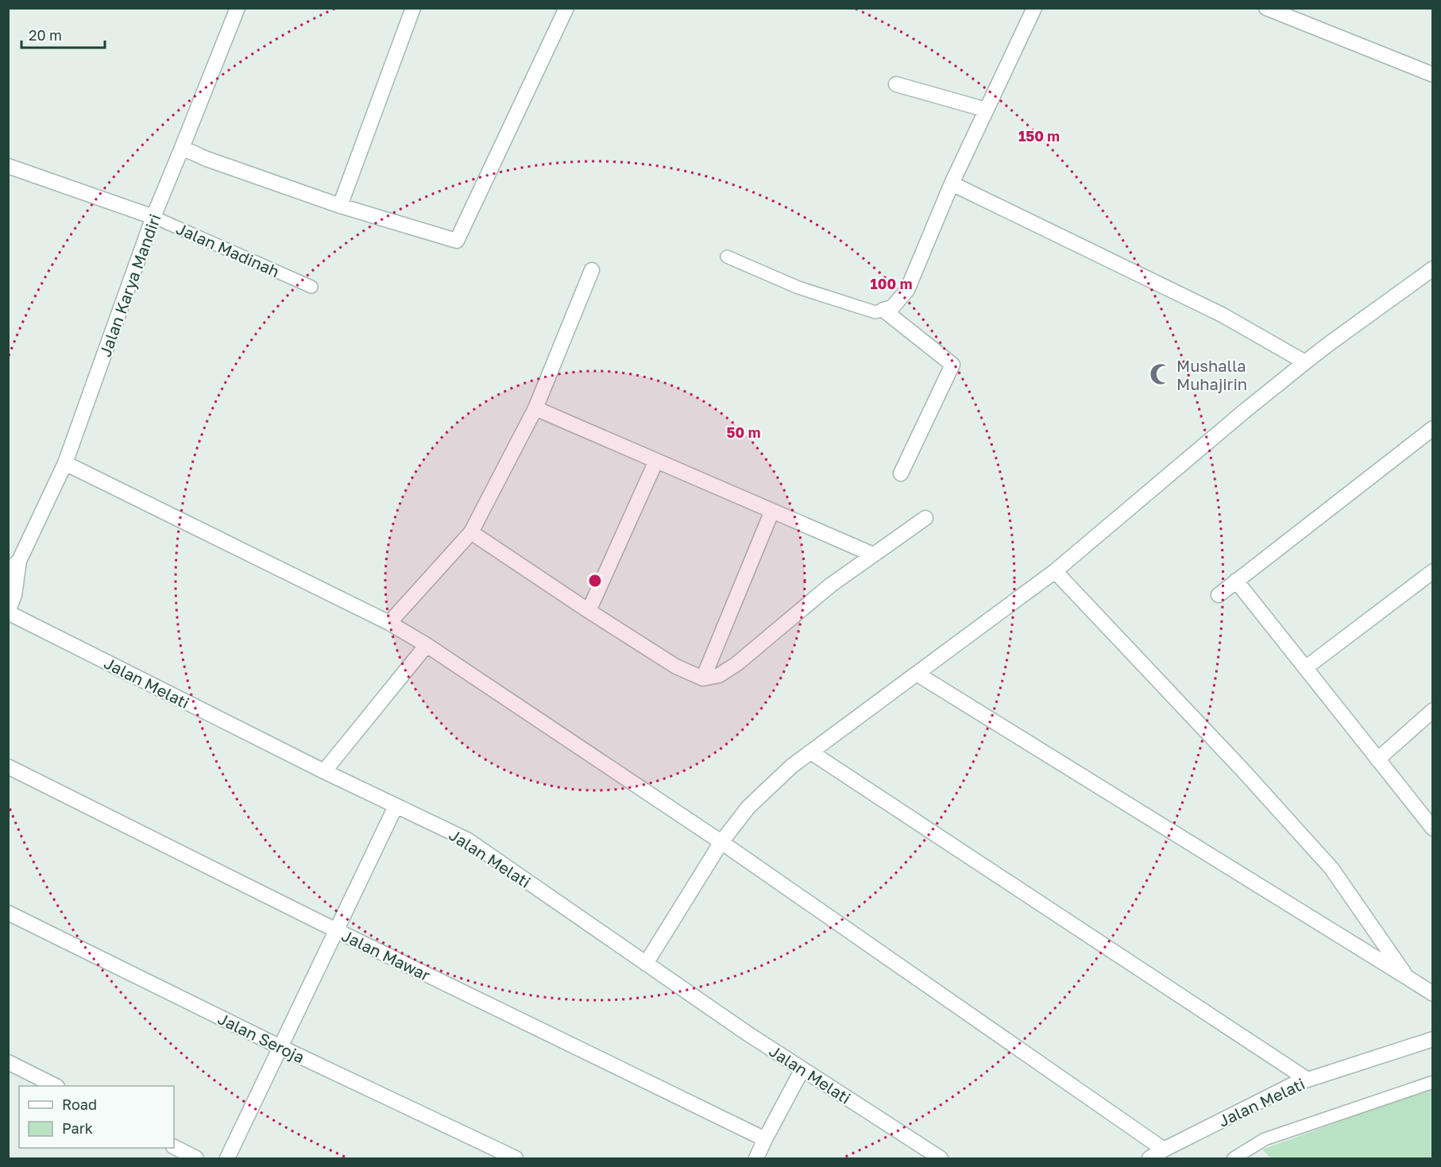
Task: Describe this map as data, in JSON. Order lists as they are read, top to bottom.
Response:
{
  "streets": {
    "street": [
      "Jalan Madinah",
      "Jalan Karya Mandiri",
      "Jalan Melati",
      "Jalan Mawar",
      "Jalan Seroja"
    ]
  },
  "crossings": [
    ["Jalan Madinah", "Jalan Karya Mandiri"]
  ],
  "places": {
    "mosque": ["Mushalla Muhajirin"]
  },
  "legend": ["Road", "Park"],
  "scale_bar": "20 m",
  "rings": ["150 m", "100 m", "50 m"]
}
